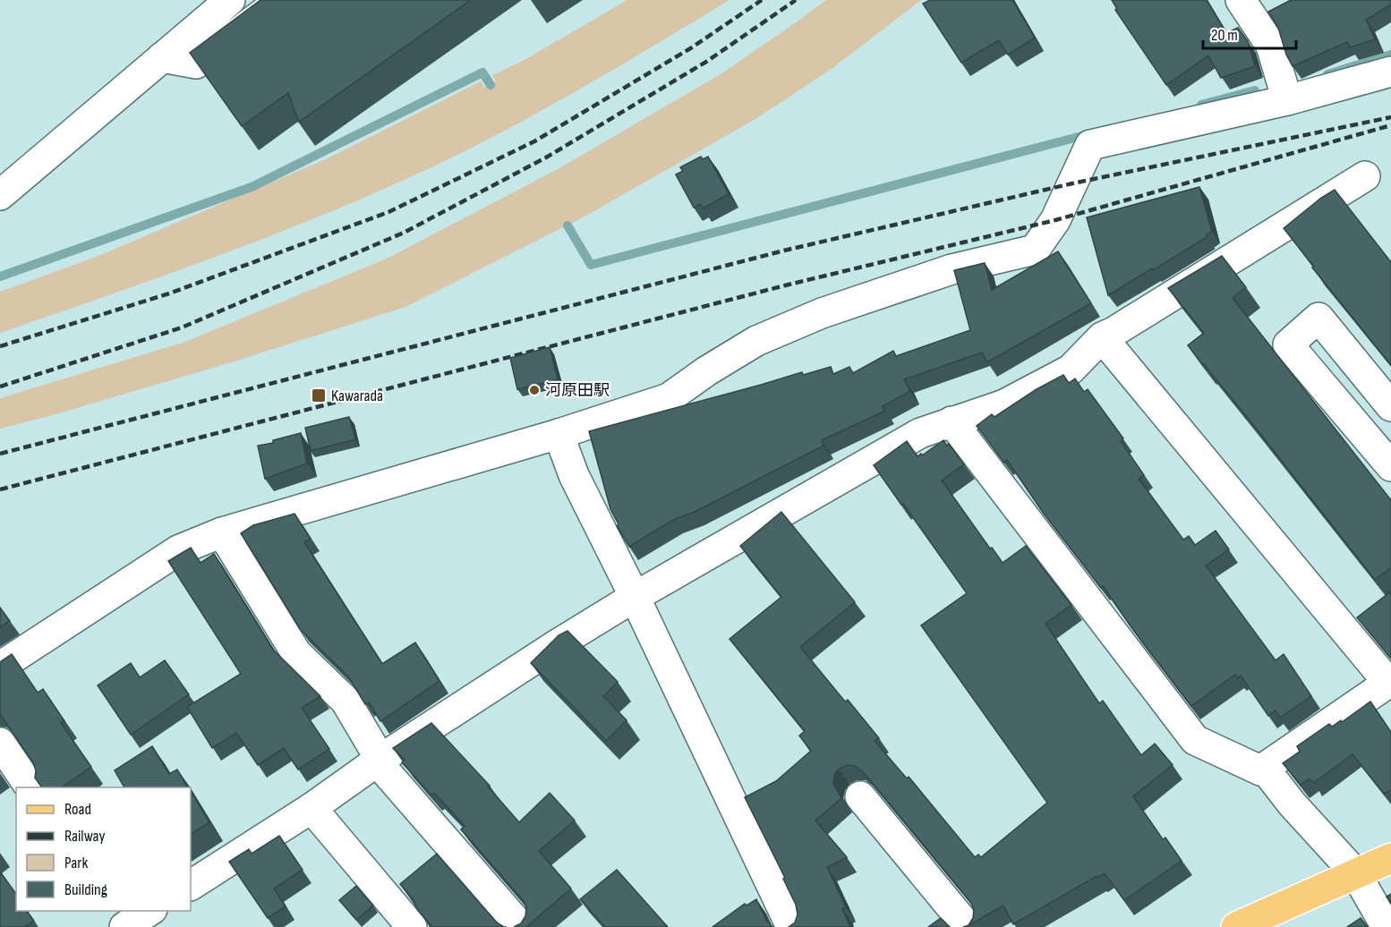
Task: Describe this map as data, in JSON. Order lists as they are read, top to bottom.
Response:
{
  "places": {
    "other": ["河原田駅"],
    "transit": ["Kawarada"]
  },
  "legend": [
    "Road",
    "Railway",
    "Park",
    "Building"
  ],
  "scale_bar": "20 m"
}
